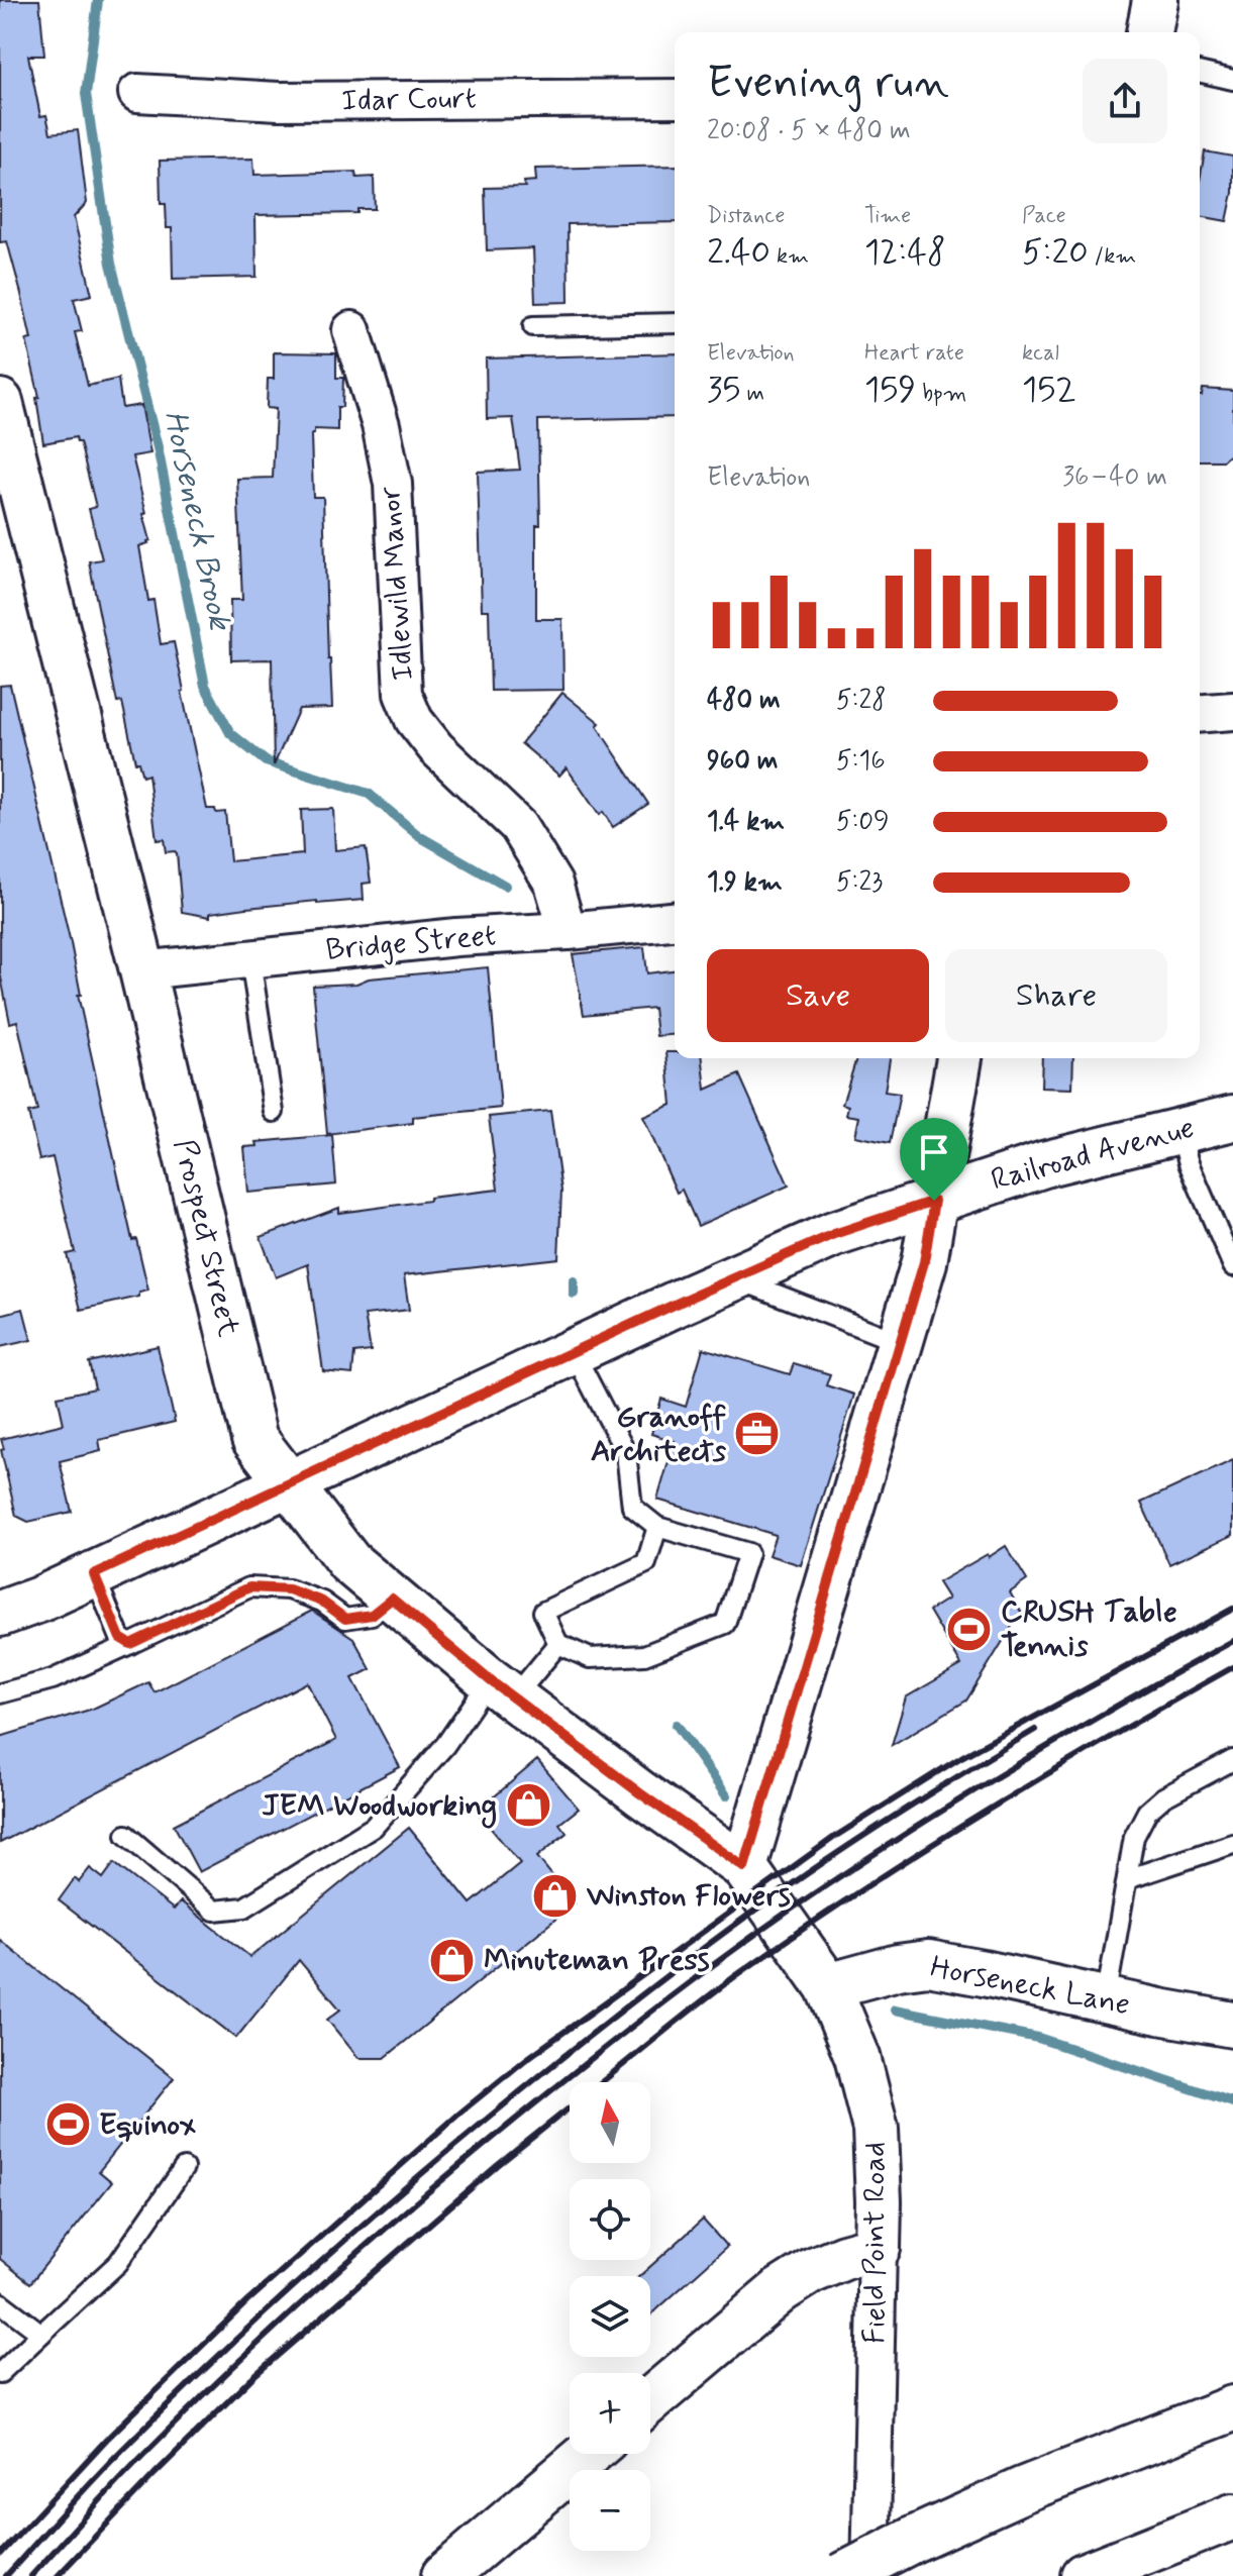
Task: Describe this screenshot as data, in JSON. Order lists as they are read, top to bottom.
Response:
{
  "streets": {
    "main road": [
      "Railroad Avenue",
      "Prospect Street",
      "Horseneck Lane",
      "Field Point Road"
    ],
    "street": ["Idar Court", "Idlewild Manor", "Bridge Street"]
  },
  "crossings": [
    ["Idlewild Manor", "Bridge Street"],
    ["Bridge Street", "Prospect Street"],
    ["Railroad Avenue", "Prospect Street"],
    ["Prospect Street", "Field Point Road"],
    ["Horseneck Lane", "Field Point Road"]
  ],
  "water": ["Horseneck Brook"],
  "places": {
    "office": ["Granoff Architects"],
    "sports": ["CRUSH Table Tennis", "Equinox"],
    "shop": ["JEM Woodworking", "Winston Flowers", "Minuteman Press"]
  },
  "north": "top",
  "page": {
    "heading": ["Evening run", "20:08 · 5 × 480 m"],
    "stats": [
      ["Distance", "2.40 km"],
      ["Time", "12:48"],
      ["Pace", "5:20 /km"],
      ["Elevation", "35 m"],
      ["Heart rate", "159 bpm"],
      ["kcal", "152"]
    ],
    "chart": ["Elevation", "36–40 m"],
    "list": [
      {
        "name": "480 m",
        "note": "5:28"
      },
      {
        "name": "960 m",
        "note": "5:16"
      },
      {
        "name": "1.4 km",
        "note": "5:09"
      },
      {
        "name": "1.9 km",
        "note": "5:23"
      }
    ],
    "buttons": ["Save", "Share"],
    "map_buttons": ["+", "−"]
  }
}
